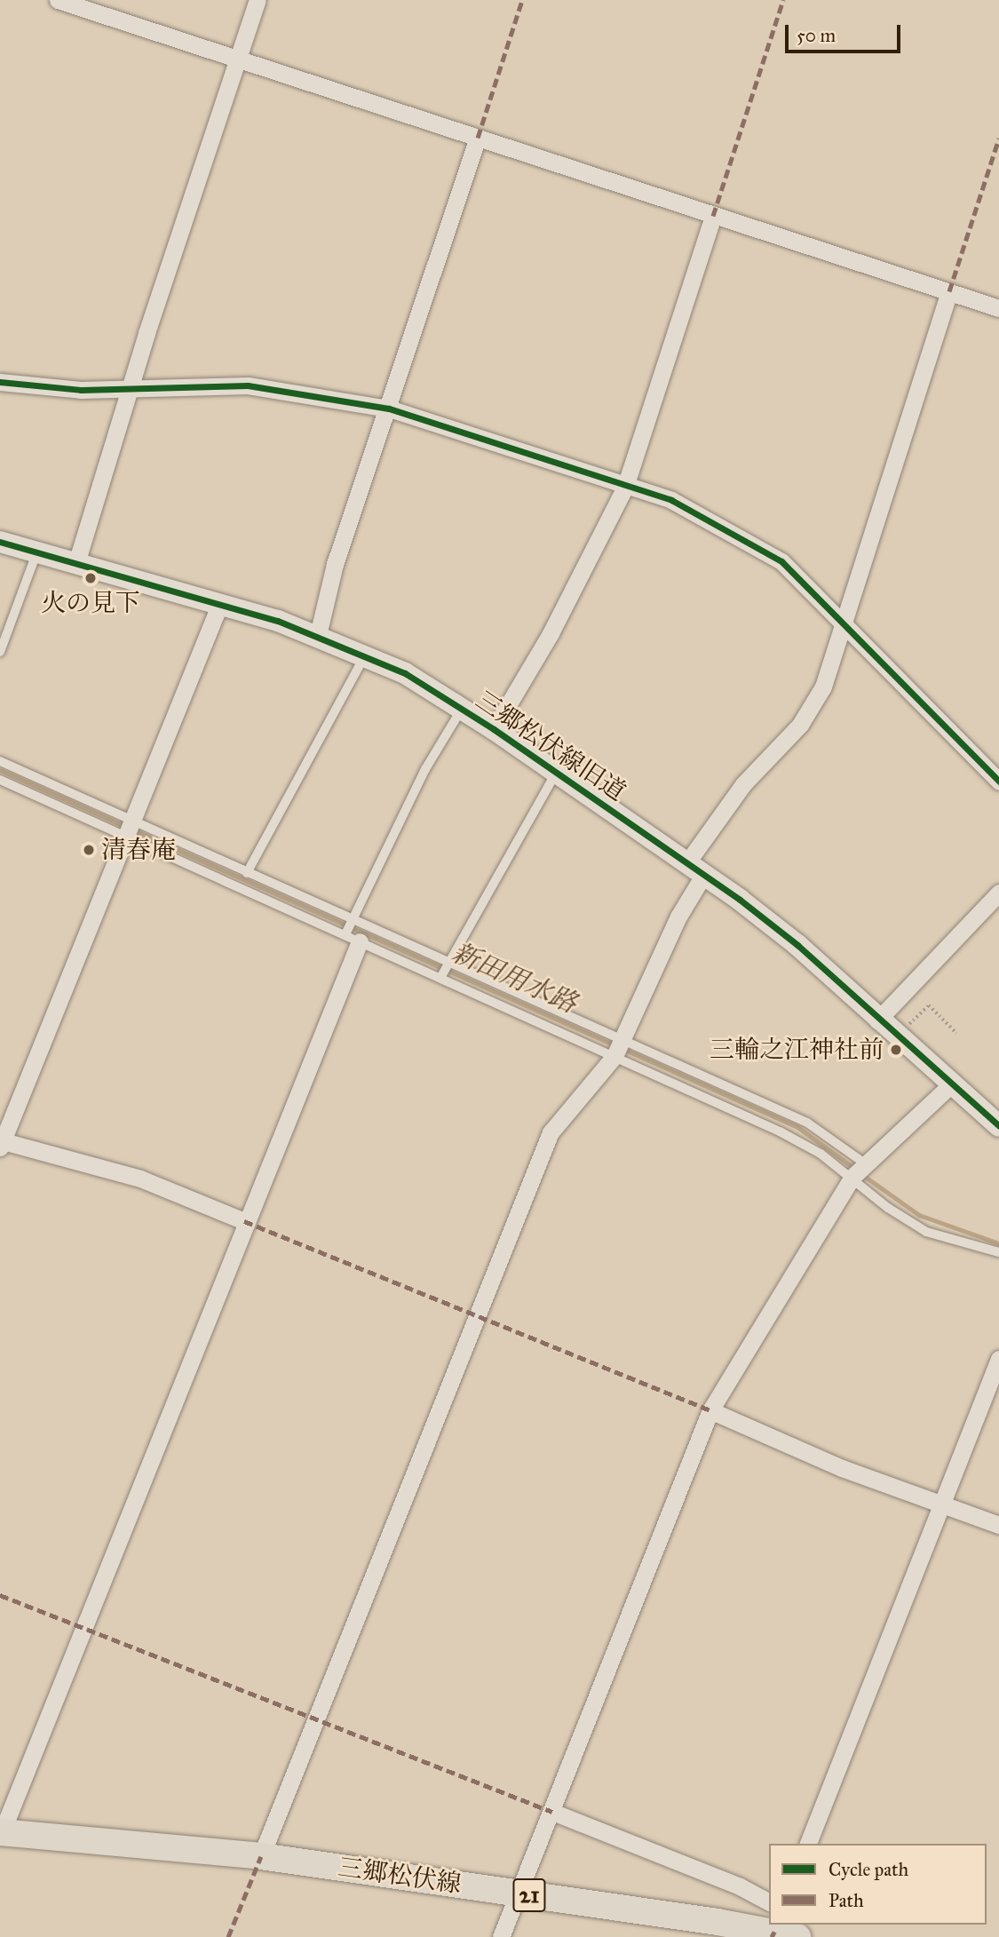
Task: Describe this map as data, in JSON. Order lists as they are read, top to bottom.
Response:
{
  "streets": {
    "main road": ["三郷松伏線", "21"],
    "street": ["三郷松伏線旧道"]
  },
  "water": ["新田用水路"],
  "places": ["火の見下", "清春庵", "三輪之江神社前"],
  "legend": ["Cycle path", "Path"],
  "scale_bar": "50 m"
}
